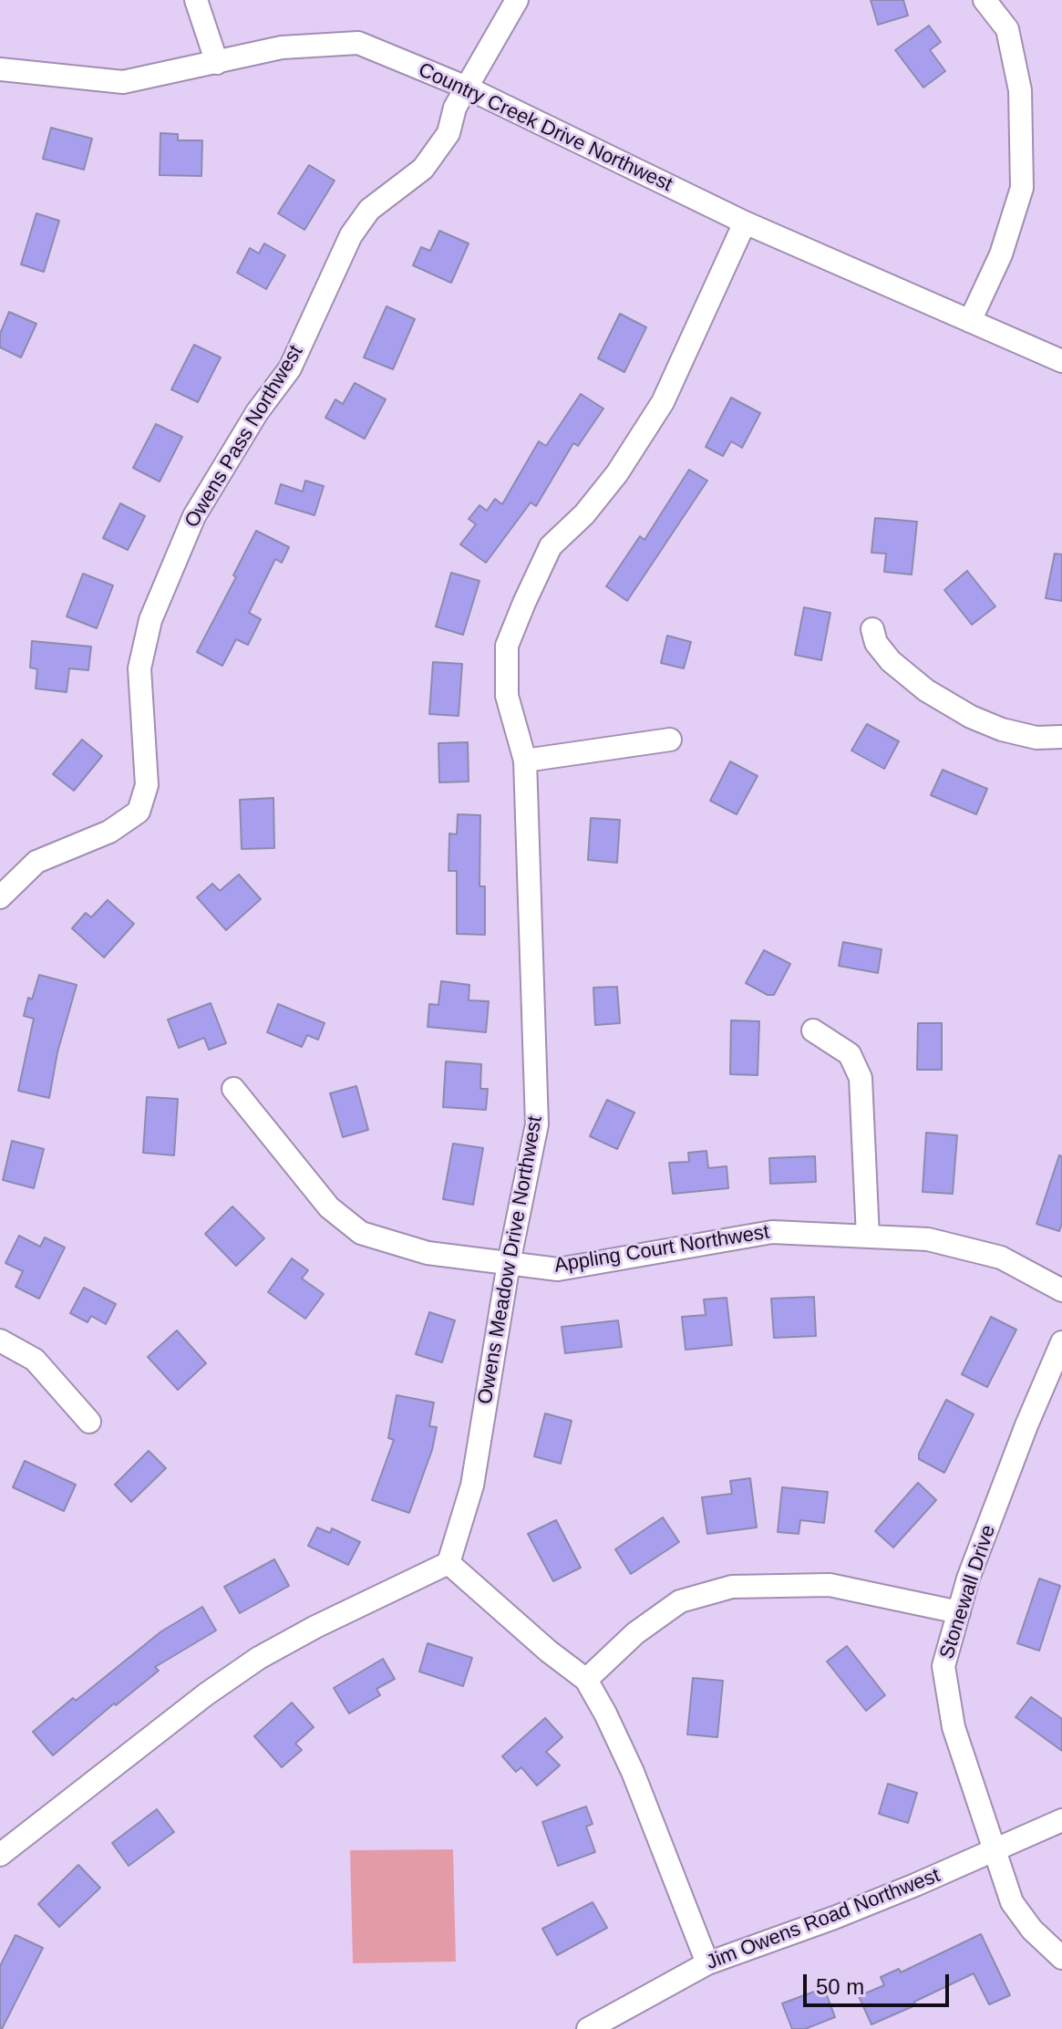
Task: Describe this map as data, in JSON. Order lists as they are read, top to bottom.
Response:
{
  "streets": {
    "street": [
      "Country Creek Drive Northwest",
      "Owens Pass Northwest",
      "Appling Court Northwest",
      "Owens Meadow Drive Northwest",
      "Stonewall Drive",
      "Jim Owens Road Northwest"
    ]
  },
  "crossings": [
    ["Country Creek Drive Northwest", "Owens Pass Northwest"],
    ["Country Creek Drive Northwest", "Owens Meadow Drive Northwest"],
    ["Appling Court Northwest", "Owens Meadow Drive Northwest"],
    ["Stonewall Drive", "Jim Owens Road Northwest"]
  ],
  "scale_bar": "50 m"
}
